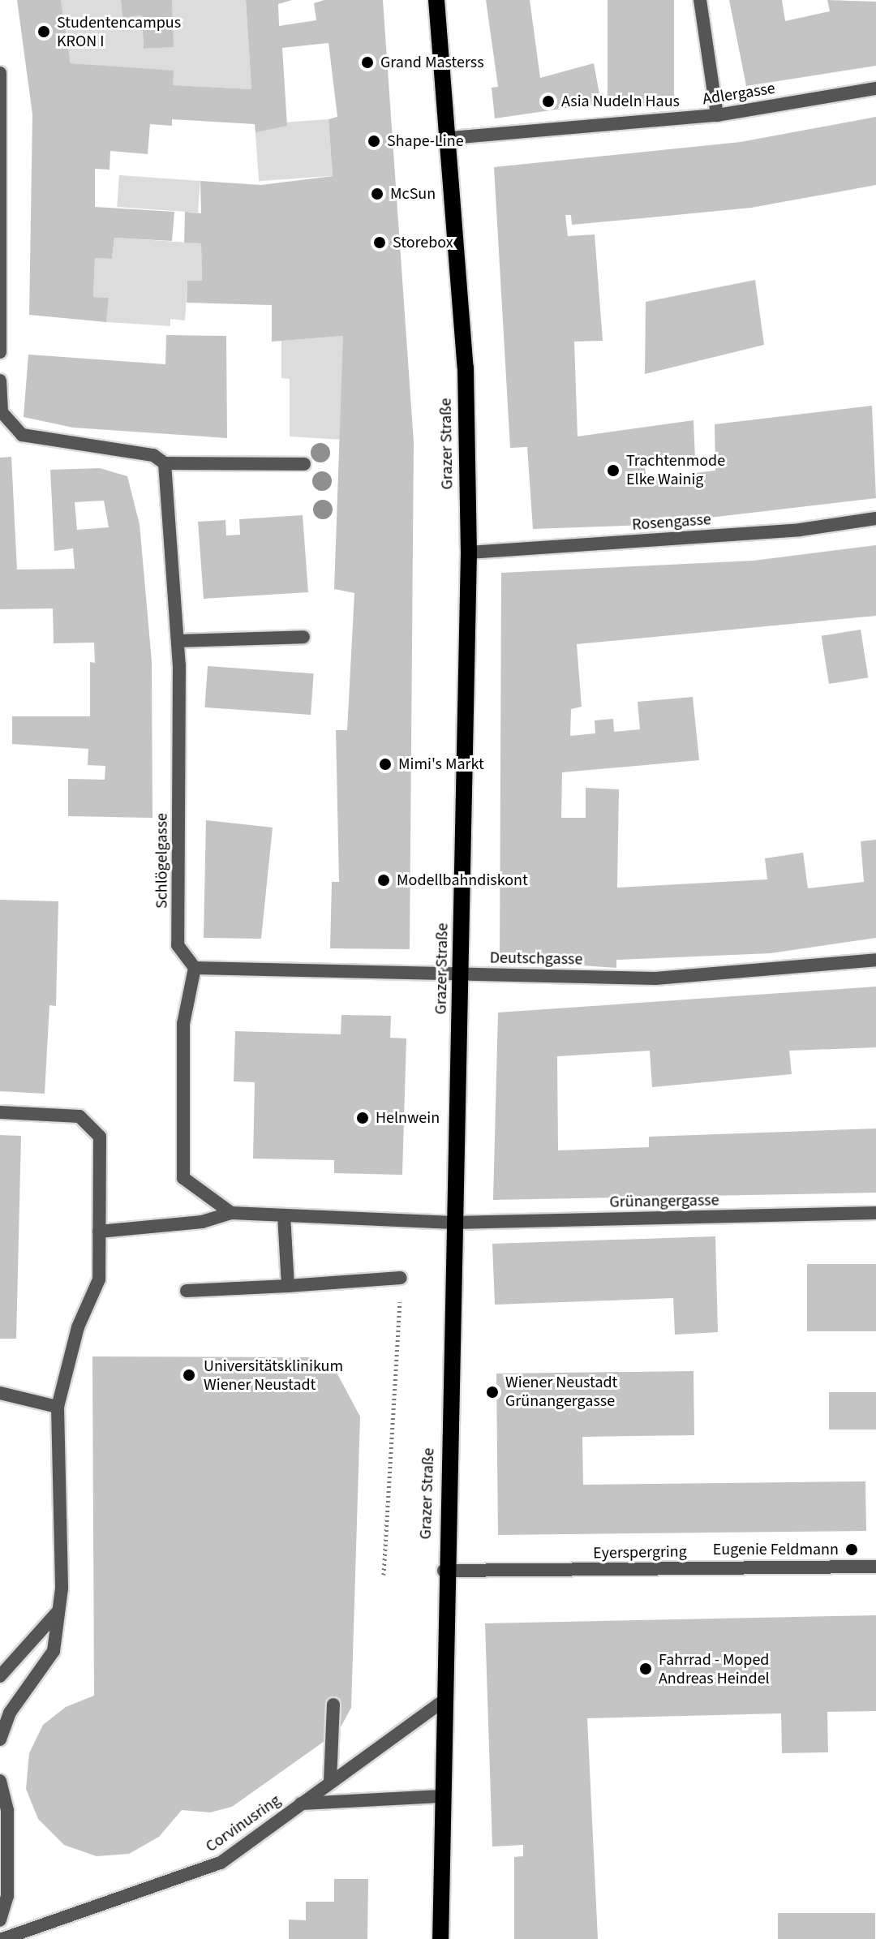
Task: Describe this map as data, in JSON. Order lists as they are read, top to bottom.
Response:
{
  "streets": {
    "main road": ["Grazer Straße"],
    "street": [
      "Adlergasse",
      "Rosengasse",
      "Schlögelgasse",
      "Deutschgasse",
      "Grünangergasse",
      "Eyerspergring",
      "Corvinusring"
    ]
  },
  "crossings": [
    ["Adlergasse", "Grazer Straße"],
    ["Grazer Straße", "Rosengasse"],
    ["Grazer Straße", "Deutschgasse"],
    ["Grazer Straße", "Grünangergasse"],
    ["Grazer Straße", "Eyerspergring"],
    ["Grazer Straße", "Corvinusring"],
    ["Schlögelgasse", "Deutschgasse"]
  ],
  "places": [
    "Studentencampus KRON I",
    "Grand Masterss",
    "Asia Nudeln Haus",
    "Shape-Line",
    "McSun",
    "Storebox",
    "Trachtenmode Elke Wainig",
    "Mimi's Markt",
    "Modellbahndiskont",
    "Helnwein",
    "Universitätsklinikum Wiener Neustadt",
    "Wiener Neustadt Grünangergasse",
    "Eugenie Feldmann",
    "Fahrrad - Moped Andreas Heindel"
  ]
}
